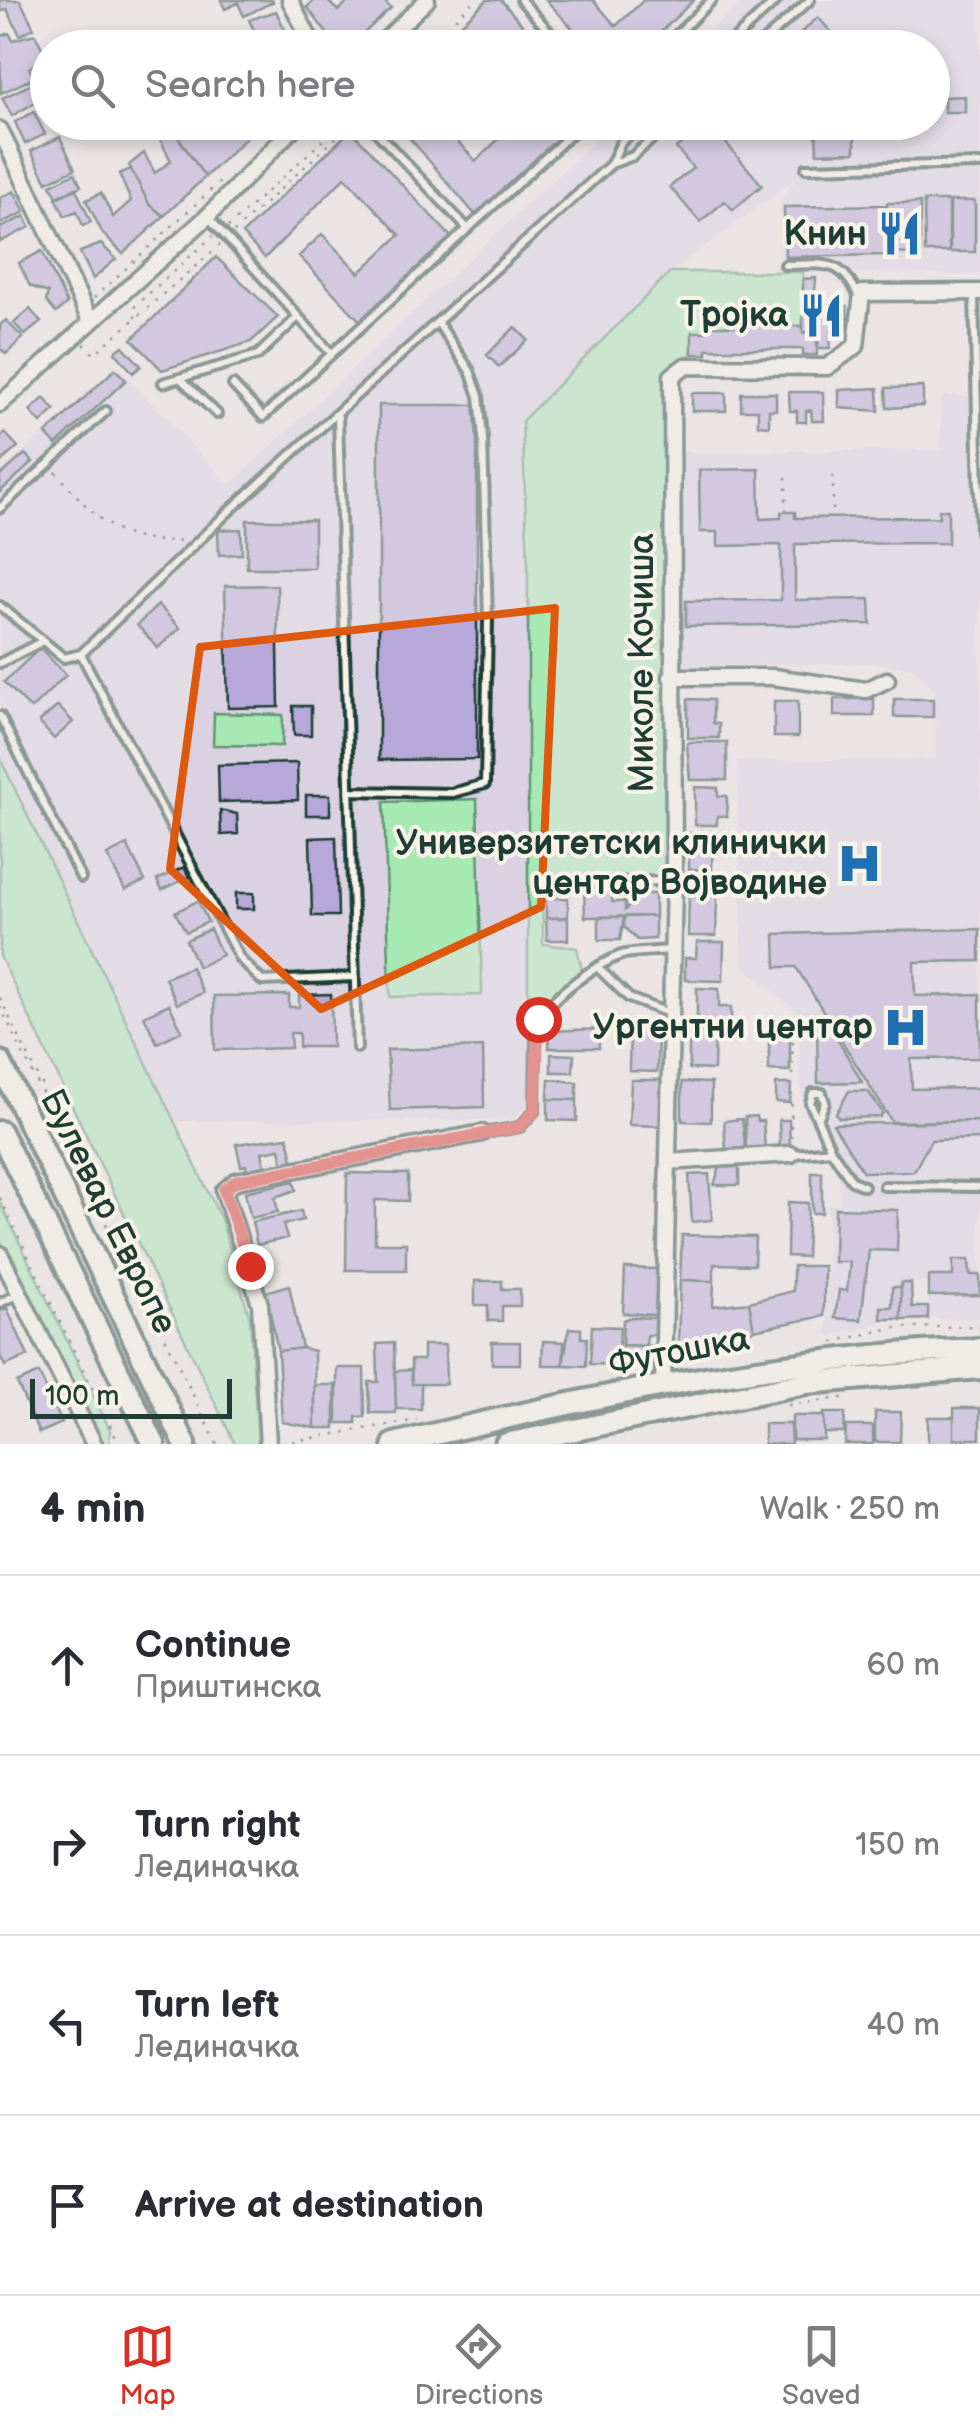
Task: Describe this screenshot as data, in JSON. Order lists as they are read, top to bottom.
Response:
{
  "streets": {
    "main road": ["Булевар Европе", "Футошка"],
    "street": ["Миколе Кочиша"]
  },
  "crossings": [
    ["Миколе Кочиша", "Футошка"]
  ],
  "places": {
    "restaurant": ["Книн", "Тројка"],
    "hospital": ["Универзитетски клинички центар Војводине", "Ургентни центар"]
  },
  "scale_bar": "100 m",
  "page": {
    "search": "Search here",
    "scale": "100 m",
    "heading": ["4 min", "Walk · 250 m"],
    "list": [
      ["Continue", "Приштинска", "60 m"],
      ["Turn right", "Лединачка", "150 m"],
      ["Turn left", "Лединачка", "40 m"],
      "Arrive at destination"
    ],
    "nav": ["Map", "Directions", "Saved"]
  }
}
